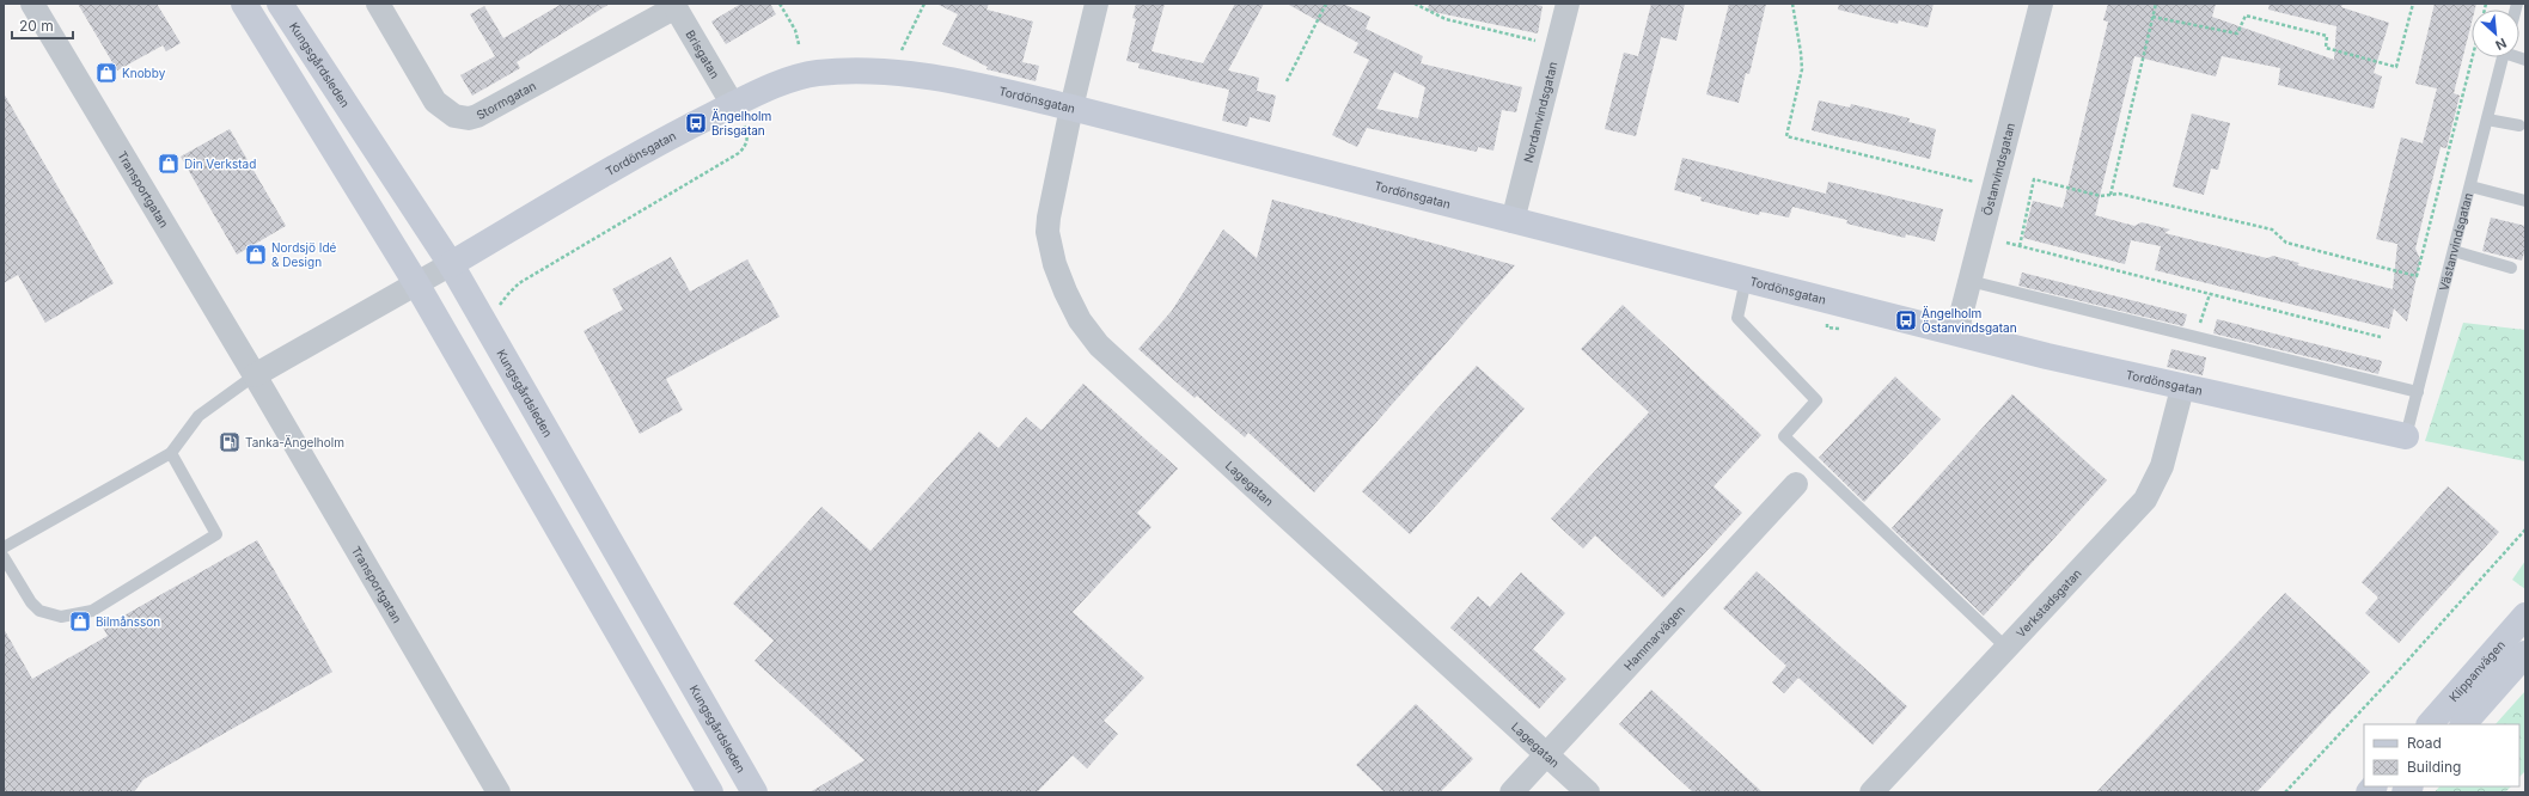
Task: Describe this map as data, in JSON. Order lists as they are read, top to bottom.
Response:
{
  "streets": {
    "main road": ["Kungsgårdsleden", "Tordönsgatan", "Klippanvägen"],
    "street": [
      "Brisgatan",
      "Stormgatan",
      "Nordanvindsgatan",
      "Östanvindsgatan",
      "Transportgatan",
      "Lagegatan",
      "Verkstadsgatan",
      "Hammarvägen"
    ],
    "lane": ["Västanvindsgatan"]
  },
  "crossings": [
    ["Brisgatan", "Stormgatan"],
    ["Brisgatan", "Tordönsgatan"],
    ["Kungsgårdsleden", "Tordönsgatan"],
    ["Tordönsgatan", "Nordanvindsgatan"],
    ["Tordönsgatan", "Östanvindsgatan"],
    ["Tordönsgatan", "Västanvindsgatan"],
    ["Tordönsgatan", "Lagegatan"],
    ["Tordönsgatan", "Verkstadsgatan"],
    ["Lagegatan", "Hammarvägen"]
  ],
  "places": {
    "shop": [
      "Knobby",
      "Din Verkstad",
      "Nordsjö Idé & Design",
      "Bilmånsson"
    ],
    "bus stop": ["Ängelholm Brisgatan", "Ängelholm Östanvindsgatan"],
    "fuel station": ["Tanka-Ängelholm"]
  },
  "legend": ["Road", "Building"],
  "scale_bar": "20 m",
  "north": "bottom right"
}
